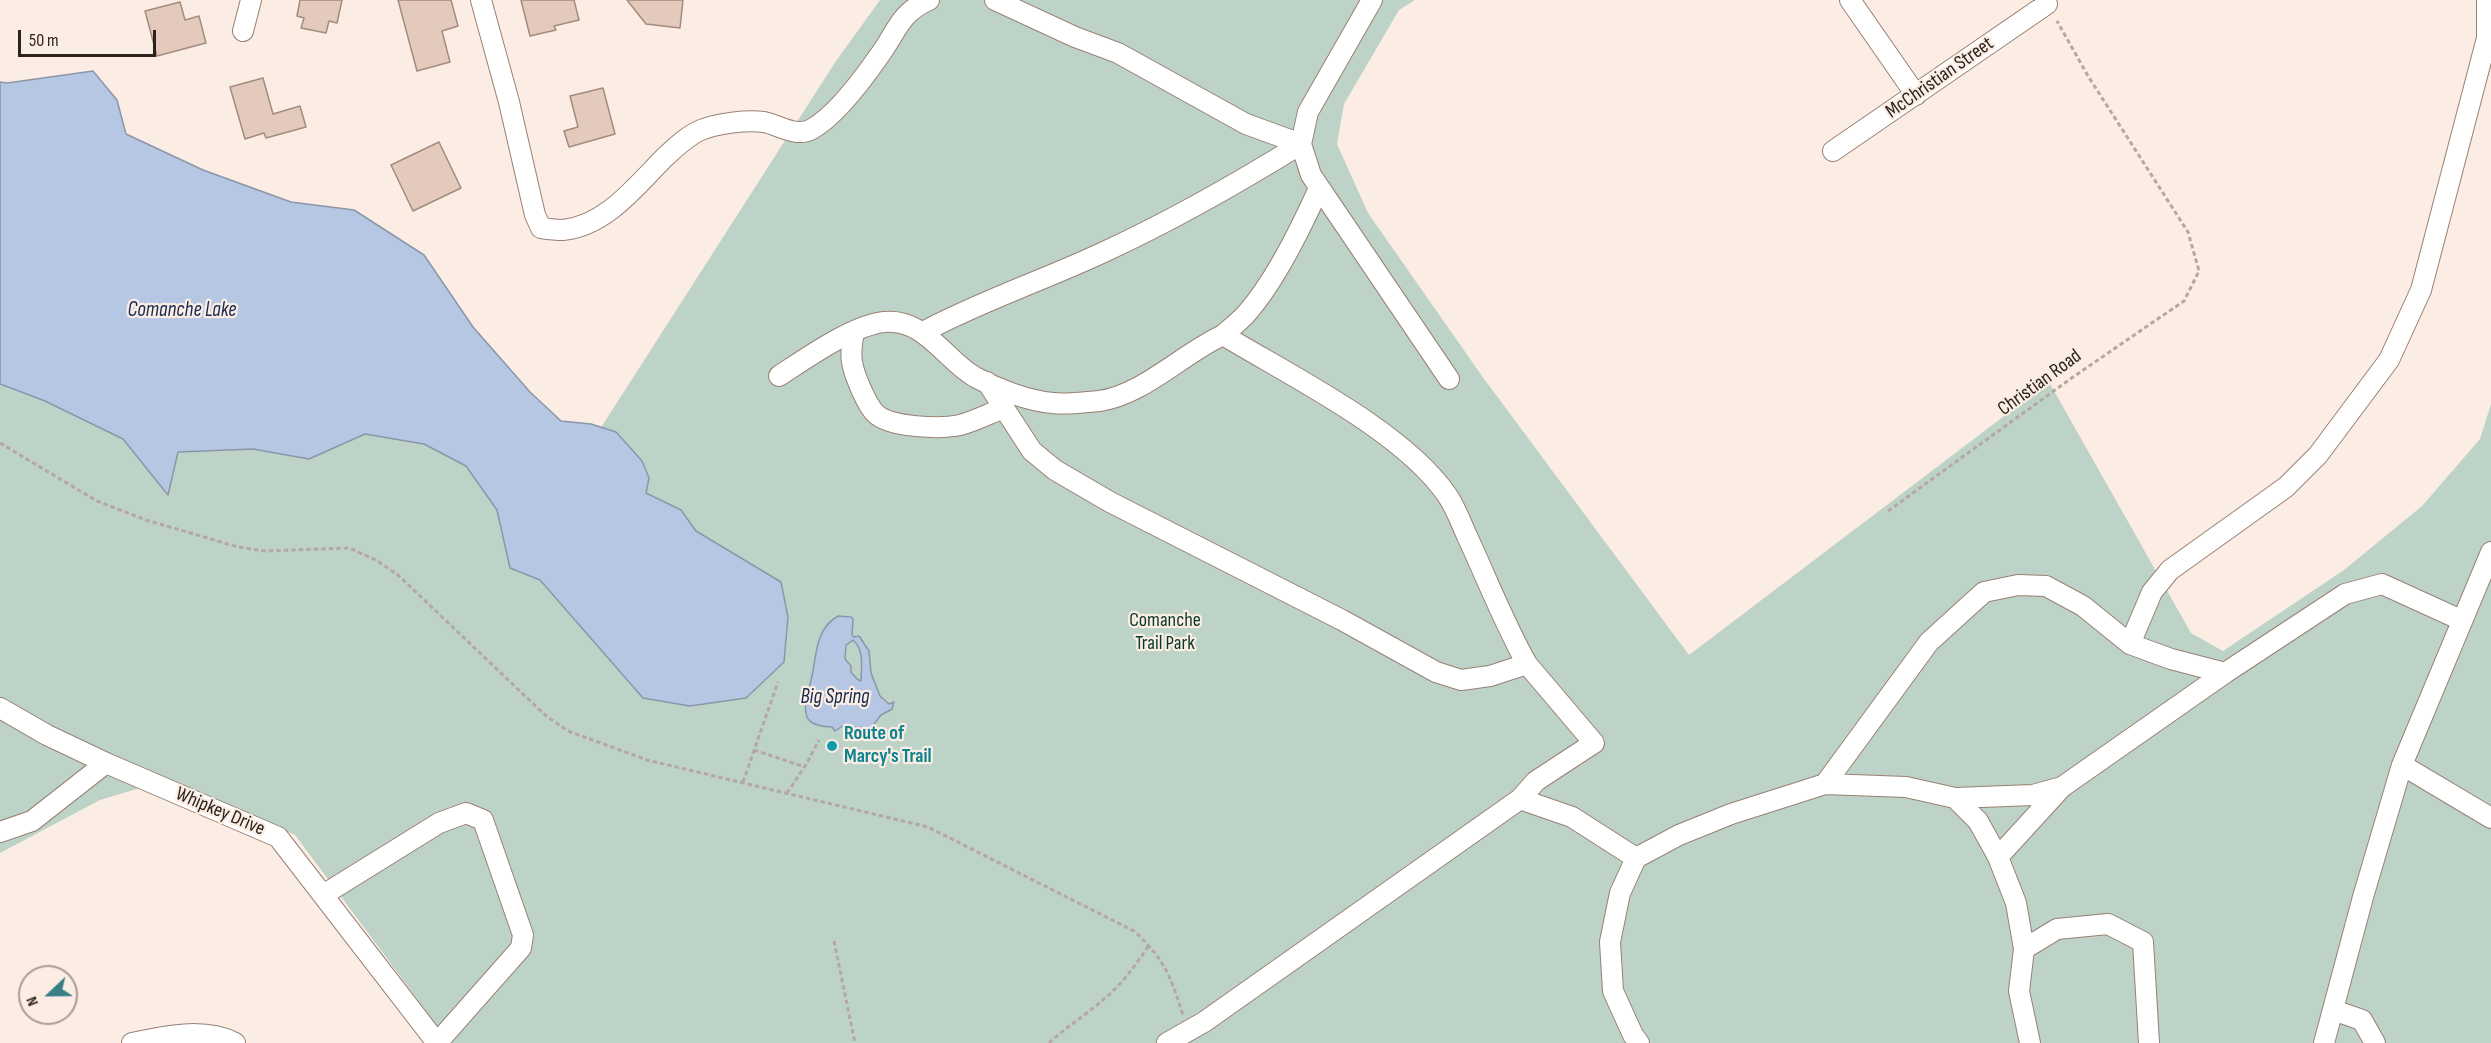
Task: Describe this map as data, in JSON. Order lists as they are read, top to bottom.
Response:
{
  "streets": {
    "street": ["McChristian Street", "Whipkey Drive"],
    "path": ["Christian Road"]
  },
  "crossings": [
    ["McChristian Street", "Christian Road"]
  ],
  "water": ["Comanche Lake", "Big Spring"],
  "parks": ["Comanche Trail Park"],
  "places": ["Route of Marcy's Trail"],
  "scale_bar": "50 m",
  "north": "left"
}
